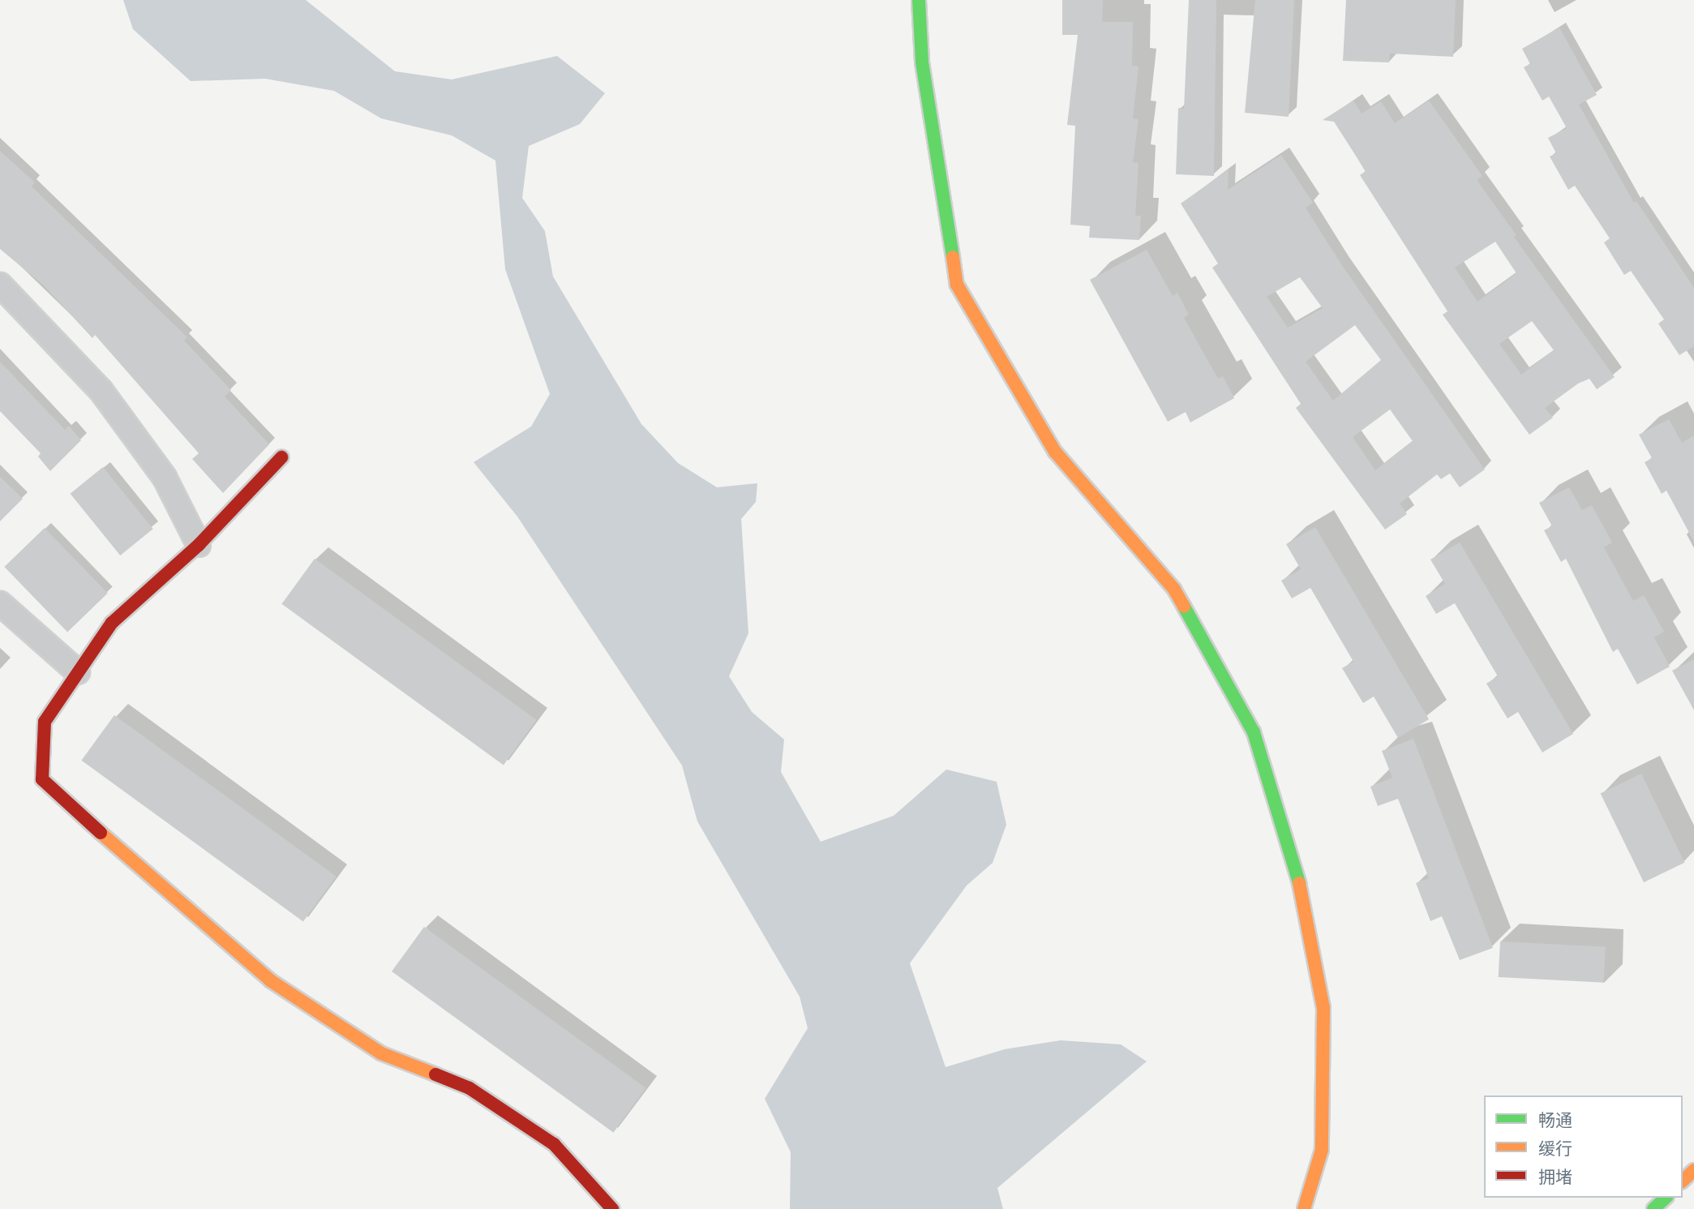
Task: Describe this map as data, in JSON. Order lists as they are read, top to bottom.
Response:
{
  "legend": ["畅通", "缓行", "拥堵"]
}
